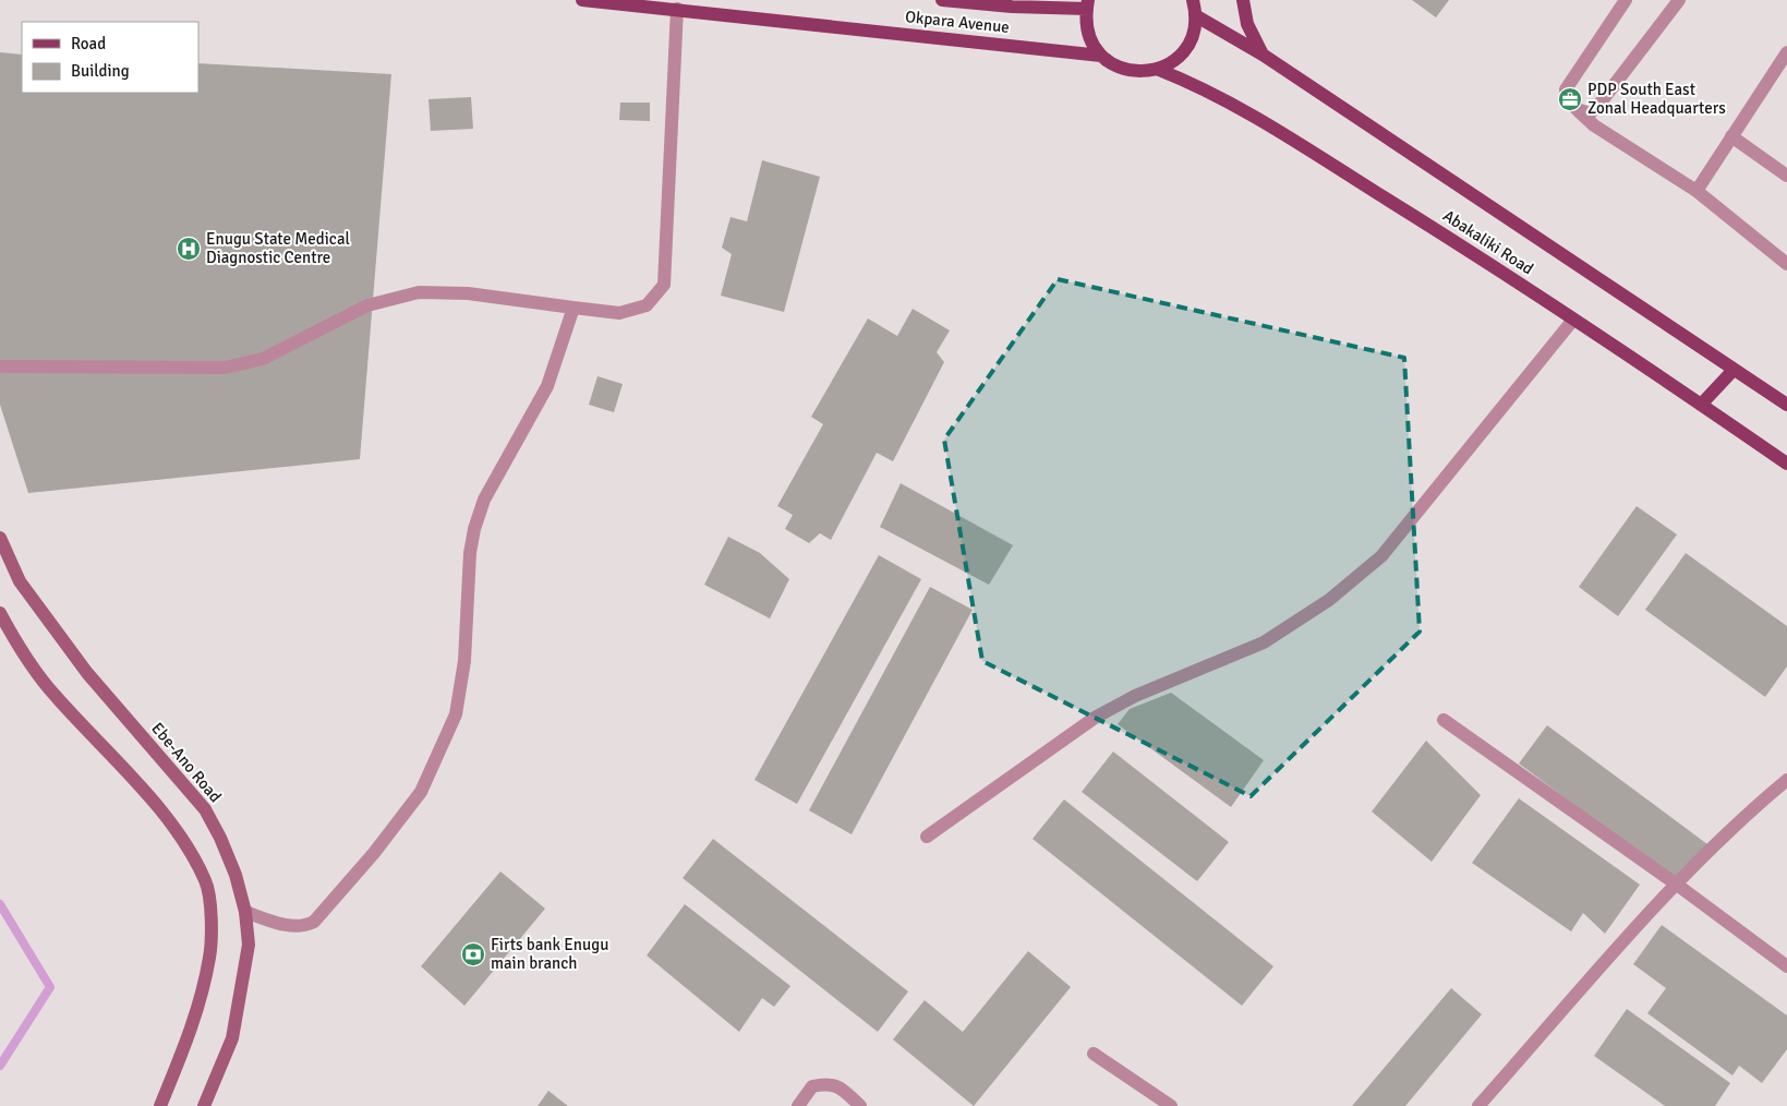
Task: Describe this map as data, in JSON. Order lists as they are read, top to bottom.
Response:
{
  "streets": {
    "main road": ["Okpara Avenue", "Abakaliki Road", "Ebe-Ano Road"]
  },
  "places": {
    "office": ["PDP South East Zonal Headquarters"],
    "hospital": ["Enugu State Medical Diagnostic Centre"],
    "bank": ["Firts bank Enugu main branch"]
  },
  "legend": ["Road", "Building"]
}
